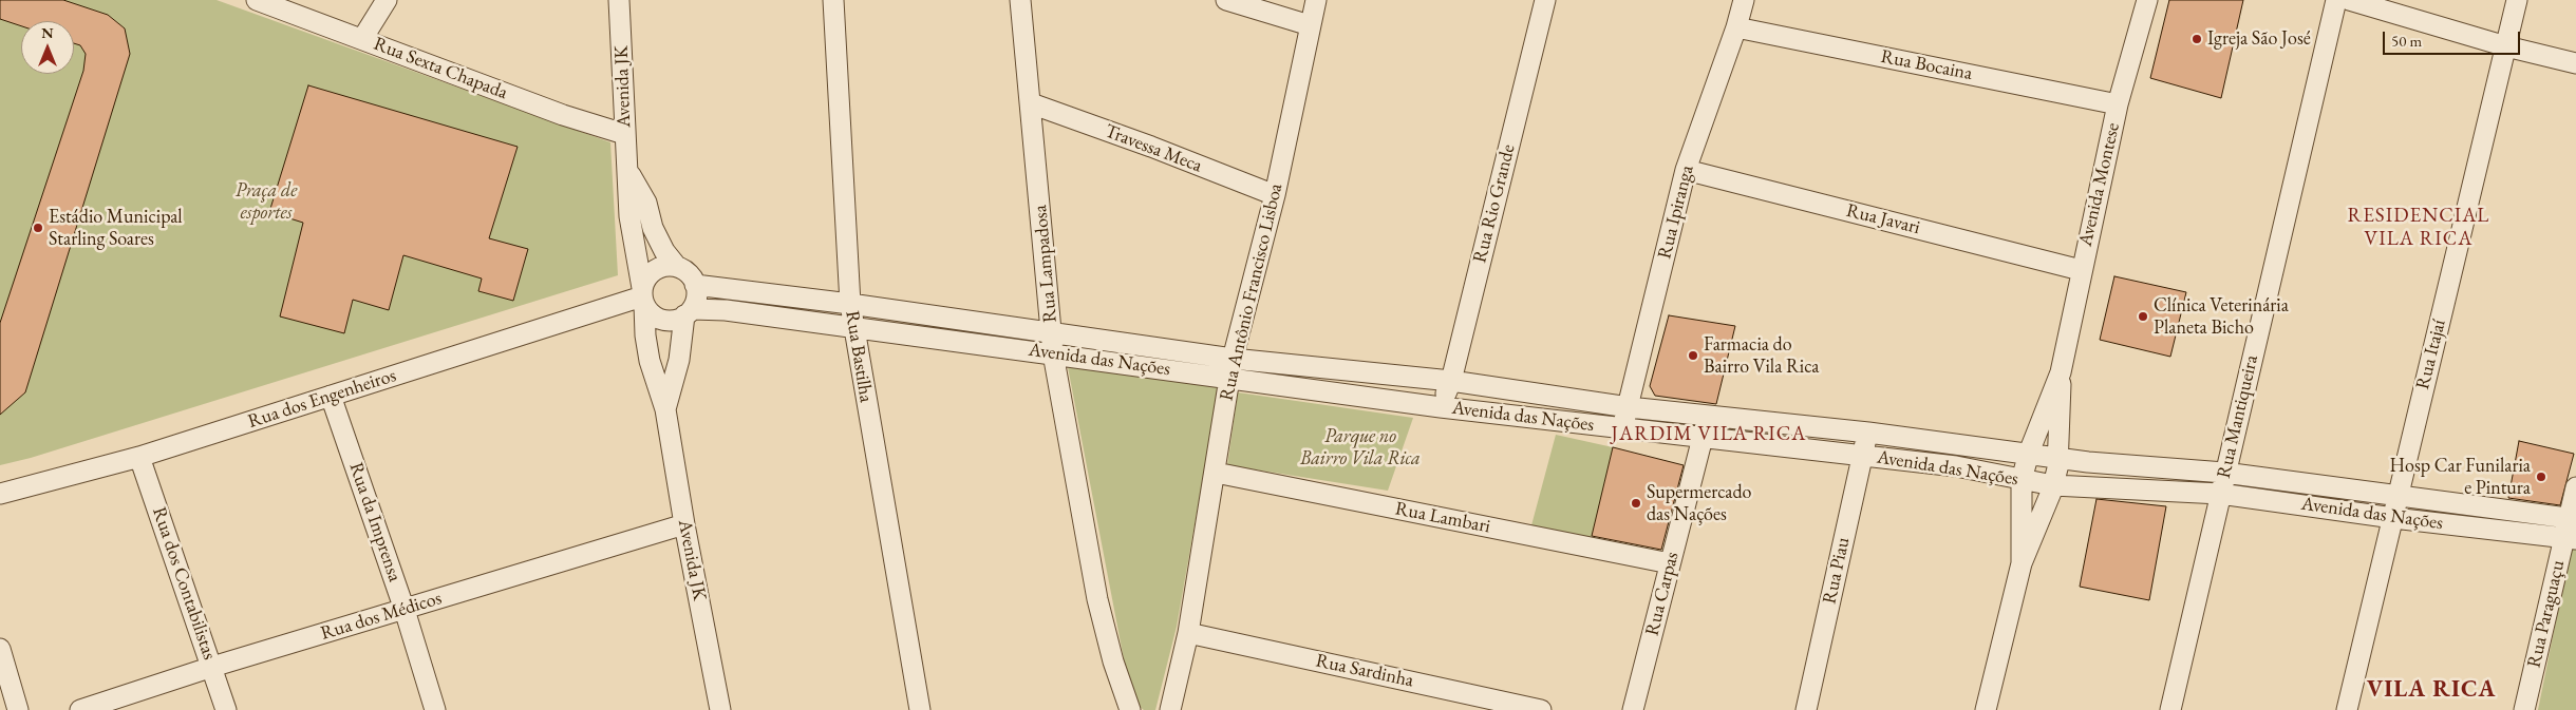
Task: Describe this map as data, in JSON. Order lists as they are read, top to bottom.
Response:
{
  "streets": {
    "street": [
      "Rua Bocaina",
      "Rua Sexta Chapada",
      "Avenida JK",
      "Travessa Meca",
      "Avenida Montese",
      "Rua Rio Grande",
      "Rua Ipiranga",
      "Rua Javari",
      "Rua Lampadosa",
      "Rua Antônio Francisco Lisboa",
      "Rua Itajaí",
      "Rua Bastilha",
      "Avenida das Nações",
      "Rua dos Engenheiros",
      "Rua Mantiqueira",
      "Rua Lambari",
      "Rua da Imprensa",
      "Rua Piau",
      "Rua dos Contabilistas",
      "Rua Carpas",
      "Rua Paraguaçu",
      "Rua dos Médicos",
      "Rua Sardinha"
    ]
  },
  "crossings": [
    ["Rua Bocaina", "Avenida Montese"],
    ["Rua Bocaina", "Rua Ipiranga"],
    ["Rua Sexta Chapada", "Avenida JK"],
    ["Avenida JK", "Avenida das Nações"],
    ["Avenida JK", "Rua dos Engenheiros"],
    ["Avenida JK", "Rua dos Médicos"],
    ["Travessa Meca", "Rua Lampadosa"],
    ["Travessa Meca", "Rua Antônio Francisco Lisboa"],
    ["Avenida Montese", "Rua Javari"],
    ["Avenida Montese", "Avenida das Nações"],
    ["Rua Rio Grande", "Avenida das Nações"],
    ["Rua Ipiranga", "Rua Javari"],
    ["Rua Ipiranga", "Avenida das Nações"],
    ["Rua Lampadosa", "Avenida das Nações"],
    ["Rua Antônio Francisco Lisboa", "Avenida das Nações"],
    ["Rua Antônio Francisco Lisboa", "Rua Lambari"],
    ["Rua Antônio Francisco Lisboa", "Rua Sardinha"],
    ["Rua Itajaí", "Avenida das Nações"],
    ["Rua Bastilha", "Avenida das Nações"],
    ["Avenida das Nações", "Rua dos Engenheiros"],
    ["Avenida das Nações", "Rua Mantiqueira"],
    ["Avenida das Nações", "Rua Piau"],
    ["Avenida das Nações", "Rua Carpas"],
    ["Avenida das Nações", "Rua Paraguaçu"],
    ["Rua dos Engenheiros", "Rua da Imprensa"],
    ["Rua dos Engenheiros", "Rua dos Contabilistas"],
    ["Rua Lambari", "Rua Carpas"],
    ["Rua da Imprensa", "Rua dos Médicos"],
    ["Rua dos Contabilistas", "Rua dos Médicos"]
  ],
  "districts": ["RESIDENCIAL VILA RICA", "JARDIM VILA RICA", "VILA RICA"],
  "parks": ["Praça de esportes", "Parque no Bairro Vila Rica"],
  "places": [
    "Igreja São José",
    "Estádio Municipal Starling Soares",
    "Clínica Veterinária Planeta Bicho",
    "Farmacia do Bairro Vila Rica",
    "Hosp Car Funilaria e Pintura",
    "Supermercado das Nações"
  ],
  "scale_bar": "50 m",
  "north": "top"
}
